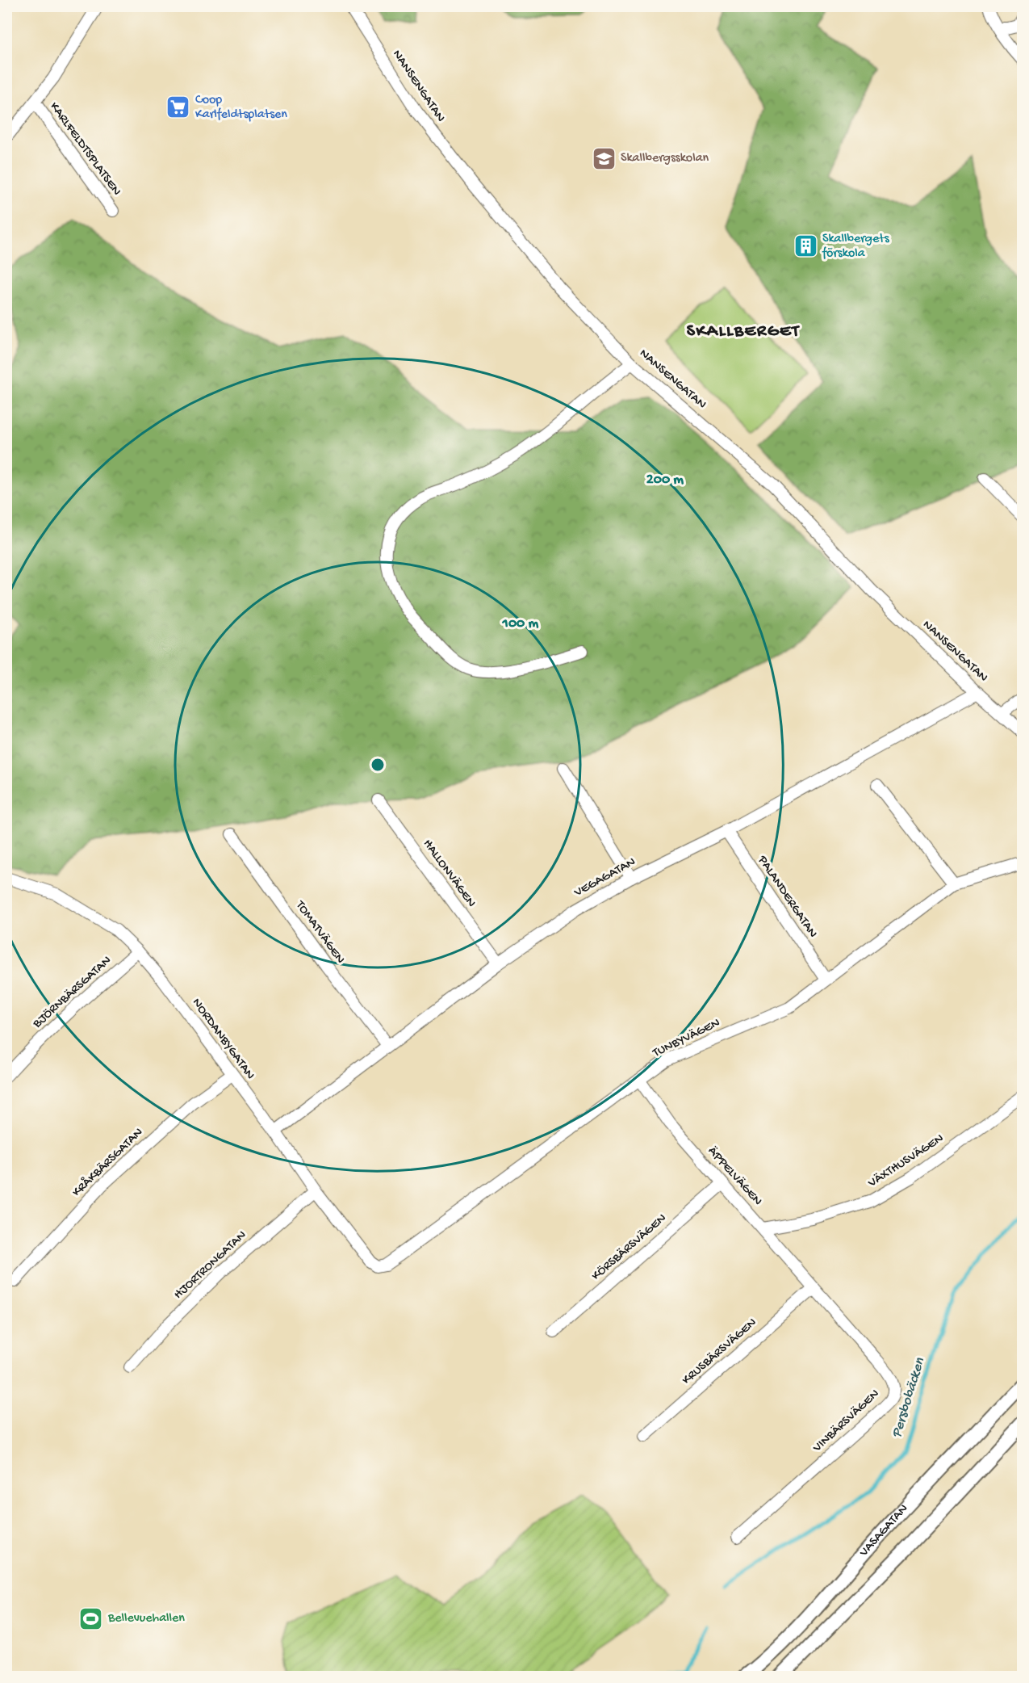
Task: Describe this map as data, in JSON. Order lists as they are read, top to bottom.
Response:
{
  "streets": {
    "street": [
      "NANSENGATAN",
      "KARLFELDTSPLATSEN",
      "HALLONVÄGEN",
      "VEGAGATAN",
      "PALANDERGATAN",
      "TOMATVÄGEN",
      "BJÖRNBÄRSGATAN",
      "TUNBYVÄGEN",
      "NORDANBYGATAN",
      "VÄXTHUSVÄGEN",
      "KRÅKBÄRSGATAN",
      "ÄPPELVÄGEN",
      "KÖRSBÄRSVÄGEN",
      "HJORTRONGATAN",
      "KRUSBÄRSVÄGEN",
      "VINBÄRSVÄGEN",
      "VASAGATAN"
    ]
  },
  "crossings": [
    ["NANSENGATAN", "VEGAGATAN"],
    ["HALLONVÄGEN", "VEGAGATAN"],
    ["VEGAGATAN", "PALANDERGATAN"],
    ["VEGAGATAN", "TOMATVÄGEN"],
    ["VEGAGATAN", "NORDANBYGATAN"],
    ["PALANDERGATAN", "TUNBYVÄGEN"],
    ["BJÖRNBÄRSGATAN", "NORDANBYGATAN"],
    ["TUNBYVÄGEN", "NORDANBYGATAN"],
    ["TUNBYVÄGEN", "ÄPPELVÄGEN"],
    ["NORDANBYGATAN", "KRÅKBÄRSGATAN"],
    ["NORDANBYGATAN", "HJORTRONGATAN"],
    ["VÄXTHUSVÄGEN", "ÄPPELVÄGEN"],
    ["ÄPPELVÄGEN", "KÖRSBÄRSVÄGEN"],
    ["ÄPPELVÄGEN", "KRUSBÄRSVÄGEN"],
    ["ÄPPELVÄGEN", "VINBÄRSVÄGEN"],
    ["KRUSBÄRSVÄGEN", "VINBÄRSVÄGEN"]
  ],
  "districts": ["SKALLBERGET"],
  "water": ["Persbobäcken"],
  "places": {
    "supermarket": ["Coop Karlfeldtsplatsen"],
    "school or university": ["Skallbergsskolan"],
    "building": ["Skallbergets förskola"],
    "sports": ["Bellevuehallen"]
  },
  "rings": ["200 m", "100 m"]
}
